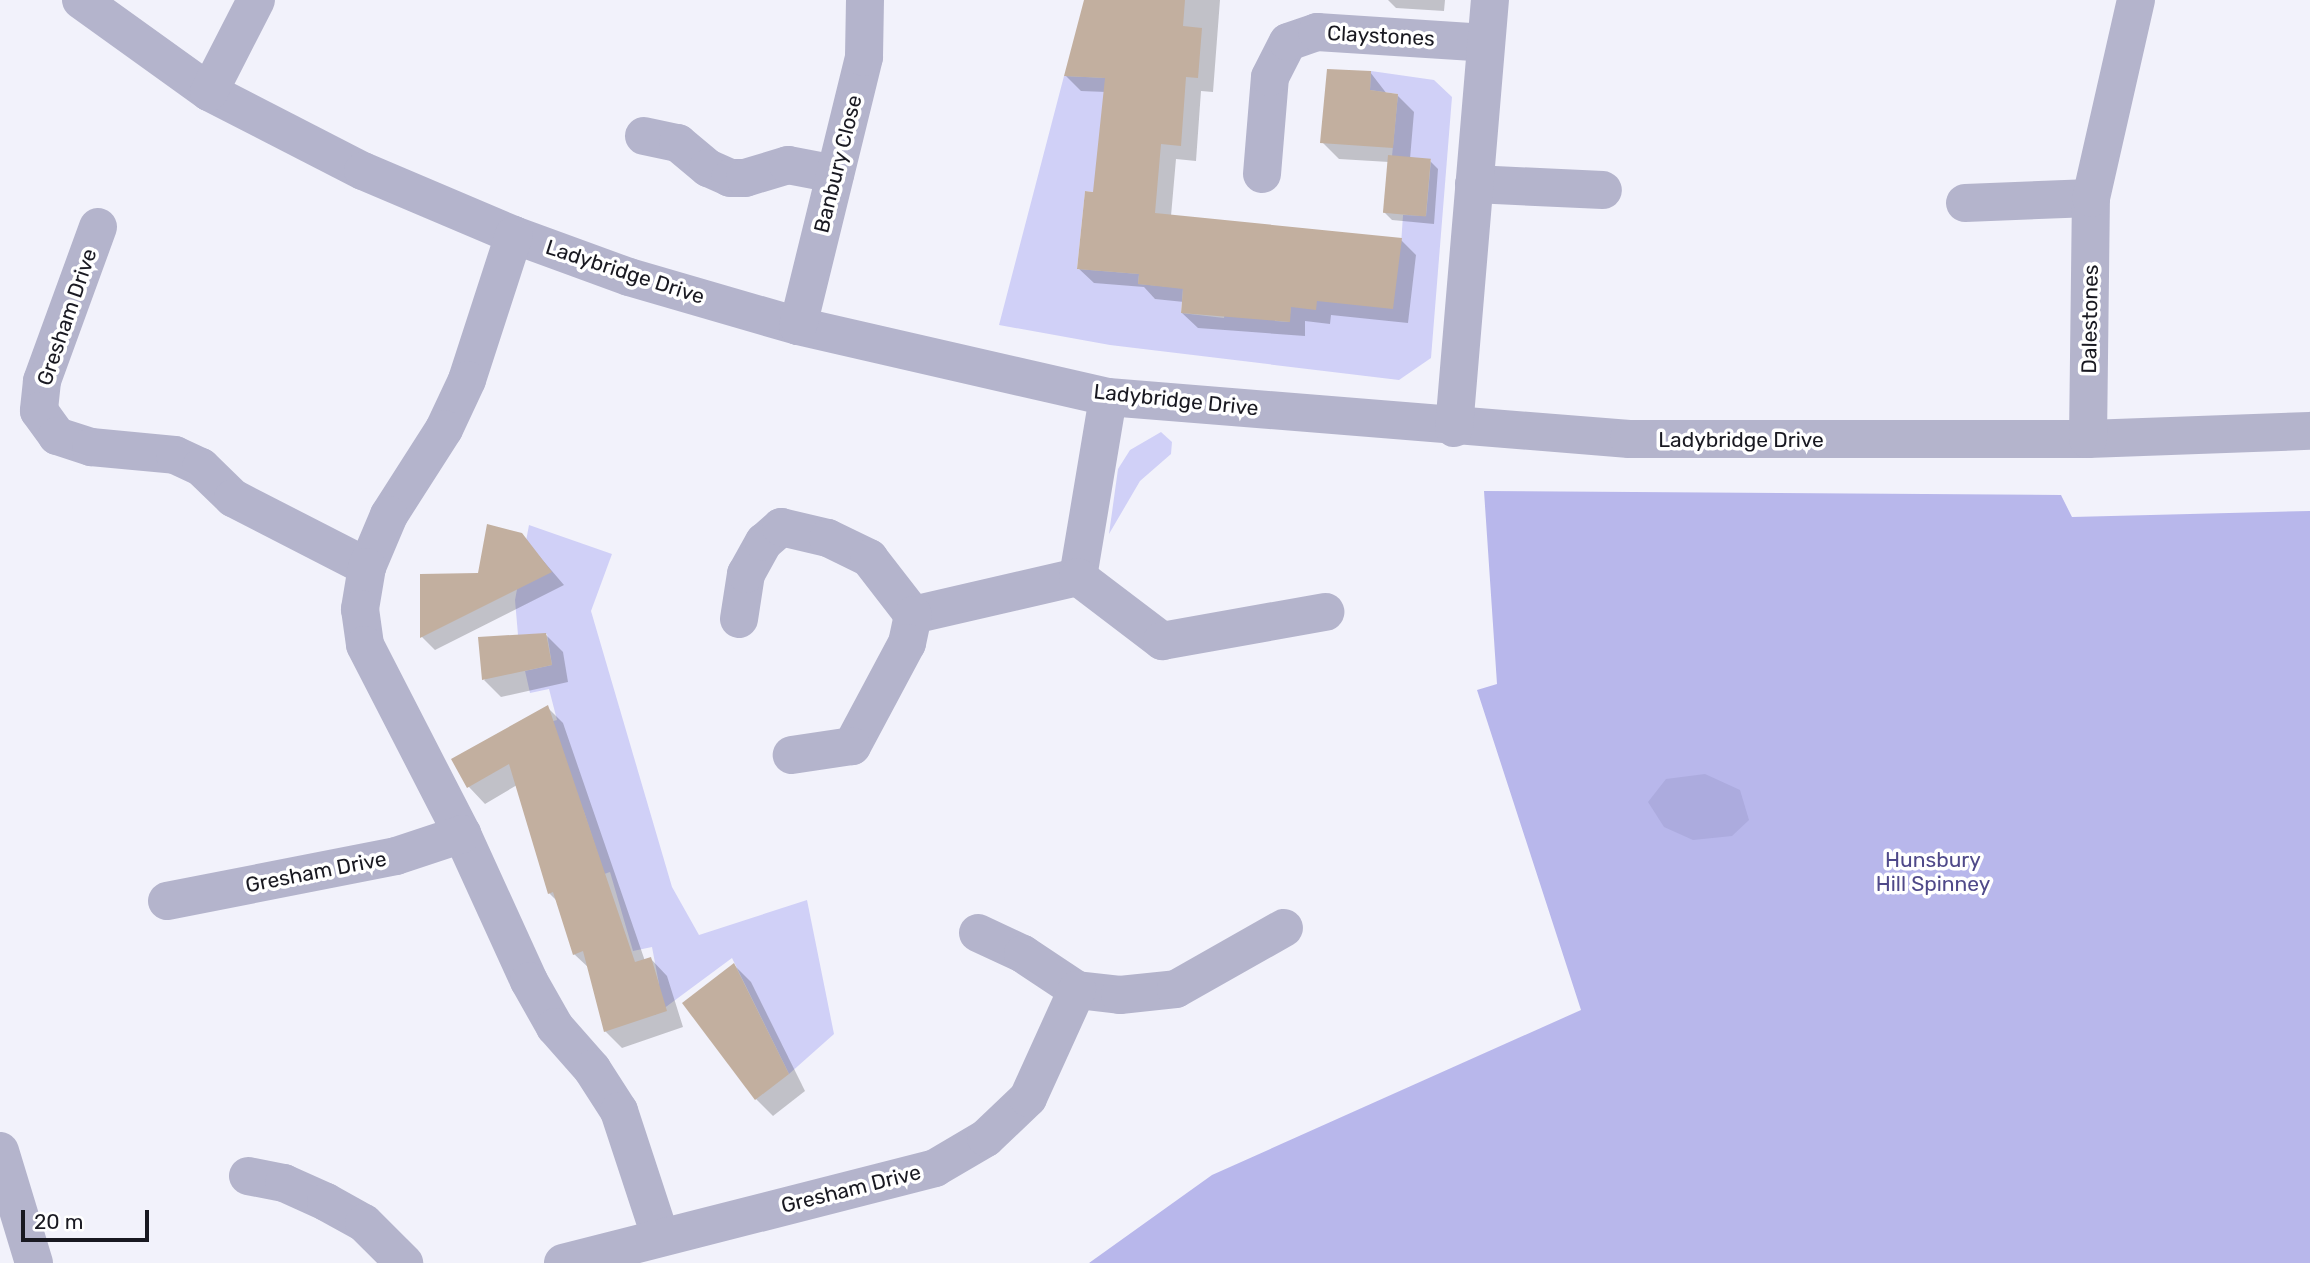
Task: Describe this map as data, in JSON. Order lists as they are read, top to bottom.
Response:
{
  "streets": {
    "street": [
      "Claystones",
      "Banbury Close",
      "Ladybridge Drive",
      "Gresham Drive",
      "Dalestones"
    ]
  },
  "crossings": [
    ["Banbury Close", "Ladybridge Drive"],
    ["Ladybridge Drive", "Dalestones"]
  ],
  "parks": ["Hunsbury Hill Spinney"],
  "scale_bar": "20 m"
}
